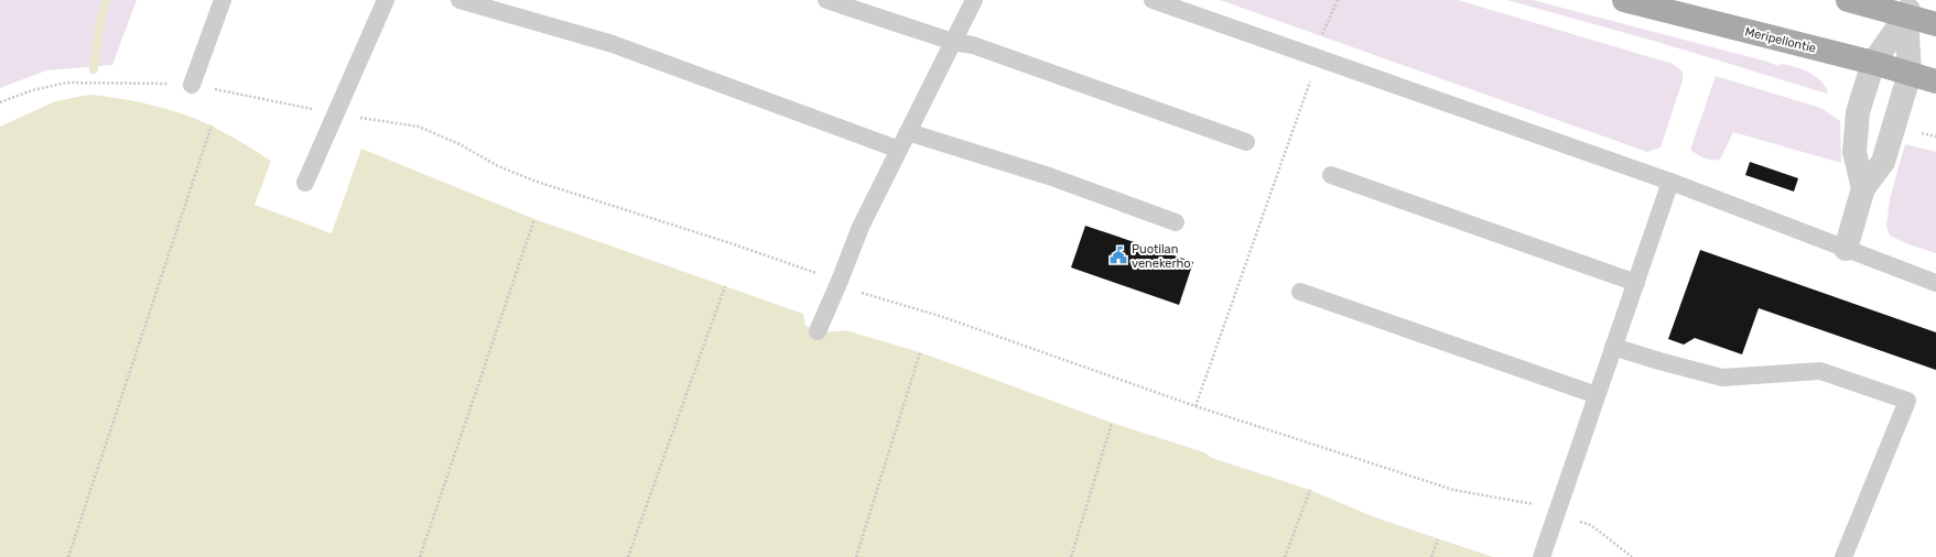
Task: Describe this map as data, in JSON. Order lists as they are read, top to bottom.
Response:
{
  "streets": {
    "main road": ["Meripellontie"]
  },
  "places": {
    "public building": ["Puotilan venekerho"]
  }
}
